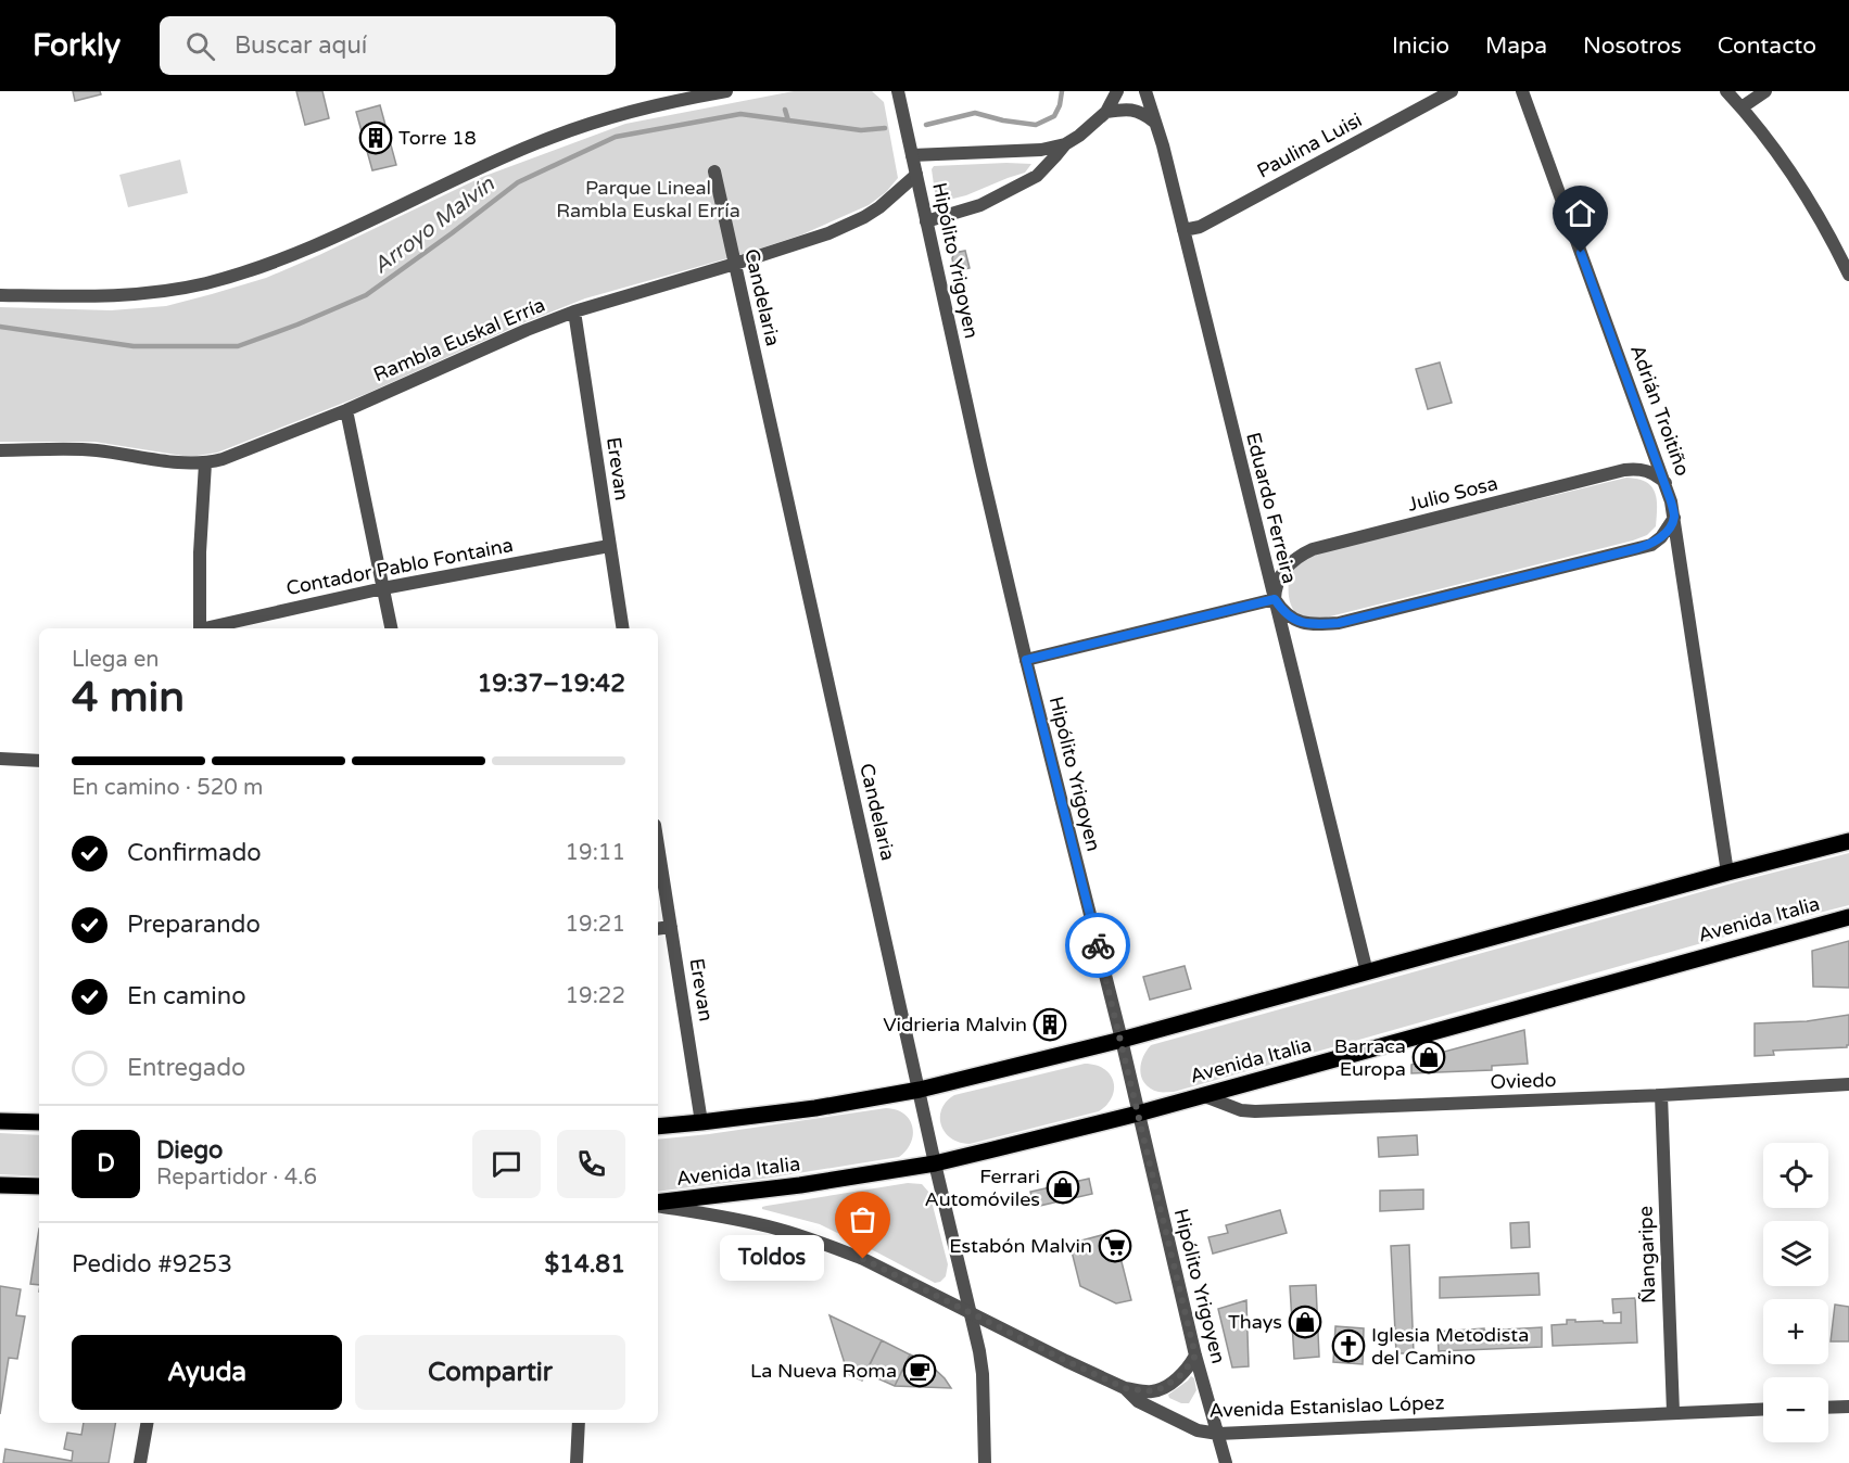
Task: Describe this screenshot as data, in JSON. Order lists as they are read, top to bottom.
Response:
{
  "streets": {
    "main road": ["Avenida Italia"],
    "street": [
      "Paulina Luisi",
      "Hipólito Yrigoyen",
      "Candelaria",
      "Rambla Euskal Erría",
      "Adrián Troitiño",
      "Erevan",
      "Julio Sosa",
      "Eduardo Ferreira",
      "Contador Pablo Fontaina",
      "Oviedo",
      "Ñangaripe",
      "Avenida Estanislao López"
    ]
  },
  "crossings": [
    ["Paulina Luisi", "Eduardo Ferreira"],
    ["Hipólito Yrigoyen", "Rambla Euskal Erría"],
    ["Hipólito Yrigoyen", "Avenida Italia"],
    ["Hipólito Yrigoyen", "Avenida Estanislao López"],
    ["Candelaria", "Rambla Euskal Erría"],
    ["Candelaria", "Avenida Italia"],
    ["Candelaria", "Avenida Estanislao López"],
    ["Rambla Euskal Erría", "Erevan"],
    ["Adrián Troitiño", "Julio Sosa"],
    ["Erevan", "Contador Pablo Fontaina"],
    ["Julio Sosa", "Eduardo Ferreira"],
    ["Avenida Italia", "Oviedo"],
    ["Oviedo", "Ñangaripe"],
    ["Ñangaripe", "Avenida Estanislao López"]
  ],
  "water": ["Arroyo Malvín"],
  "parks": ["Parque Lineal Rambla Euskal Erría"],
  "places": {
    "building": ["Torre 18", "Vidrieria Malvin"],
    "shop": ["Barraca Europa", "Ferrari Automóviles", "Thays"],
    "supermarket": ["Estabón Malvin"],
    "other": ["Toldos"],
    "church": ["Iglesia Metodista del Camino"],
    "cafe": ["La Nueva Roma"]
  },
  "page": {
    "header": "Forkly",
    "search": "Buscar aquí",
    "nav": [
      "Inicio",
      "Mapa",
      "Nosotros",
      "Contacto"
    ],
    "heading": ["4 min", "Llega en", "19:37–19:42"],
    "panel": [
      "Diego",
      "Repartidor · 4.6",
      "Pedido #9253",
      "$14.81"
    ],
    "bar": "En camino · 520 m",
    "list": [
      ["Confirmado", "19:11"],
      ["Preparando", "19:21"],
      ["En camino", "19:22"],
      "Entregado"
    ],
    "round": "D",
    "map_buttons": ["+", "−"],
    "bubble": "Toldos",
    "buttons": ["Ayuda", "Compartir"]
  }
}
